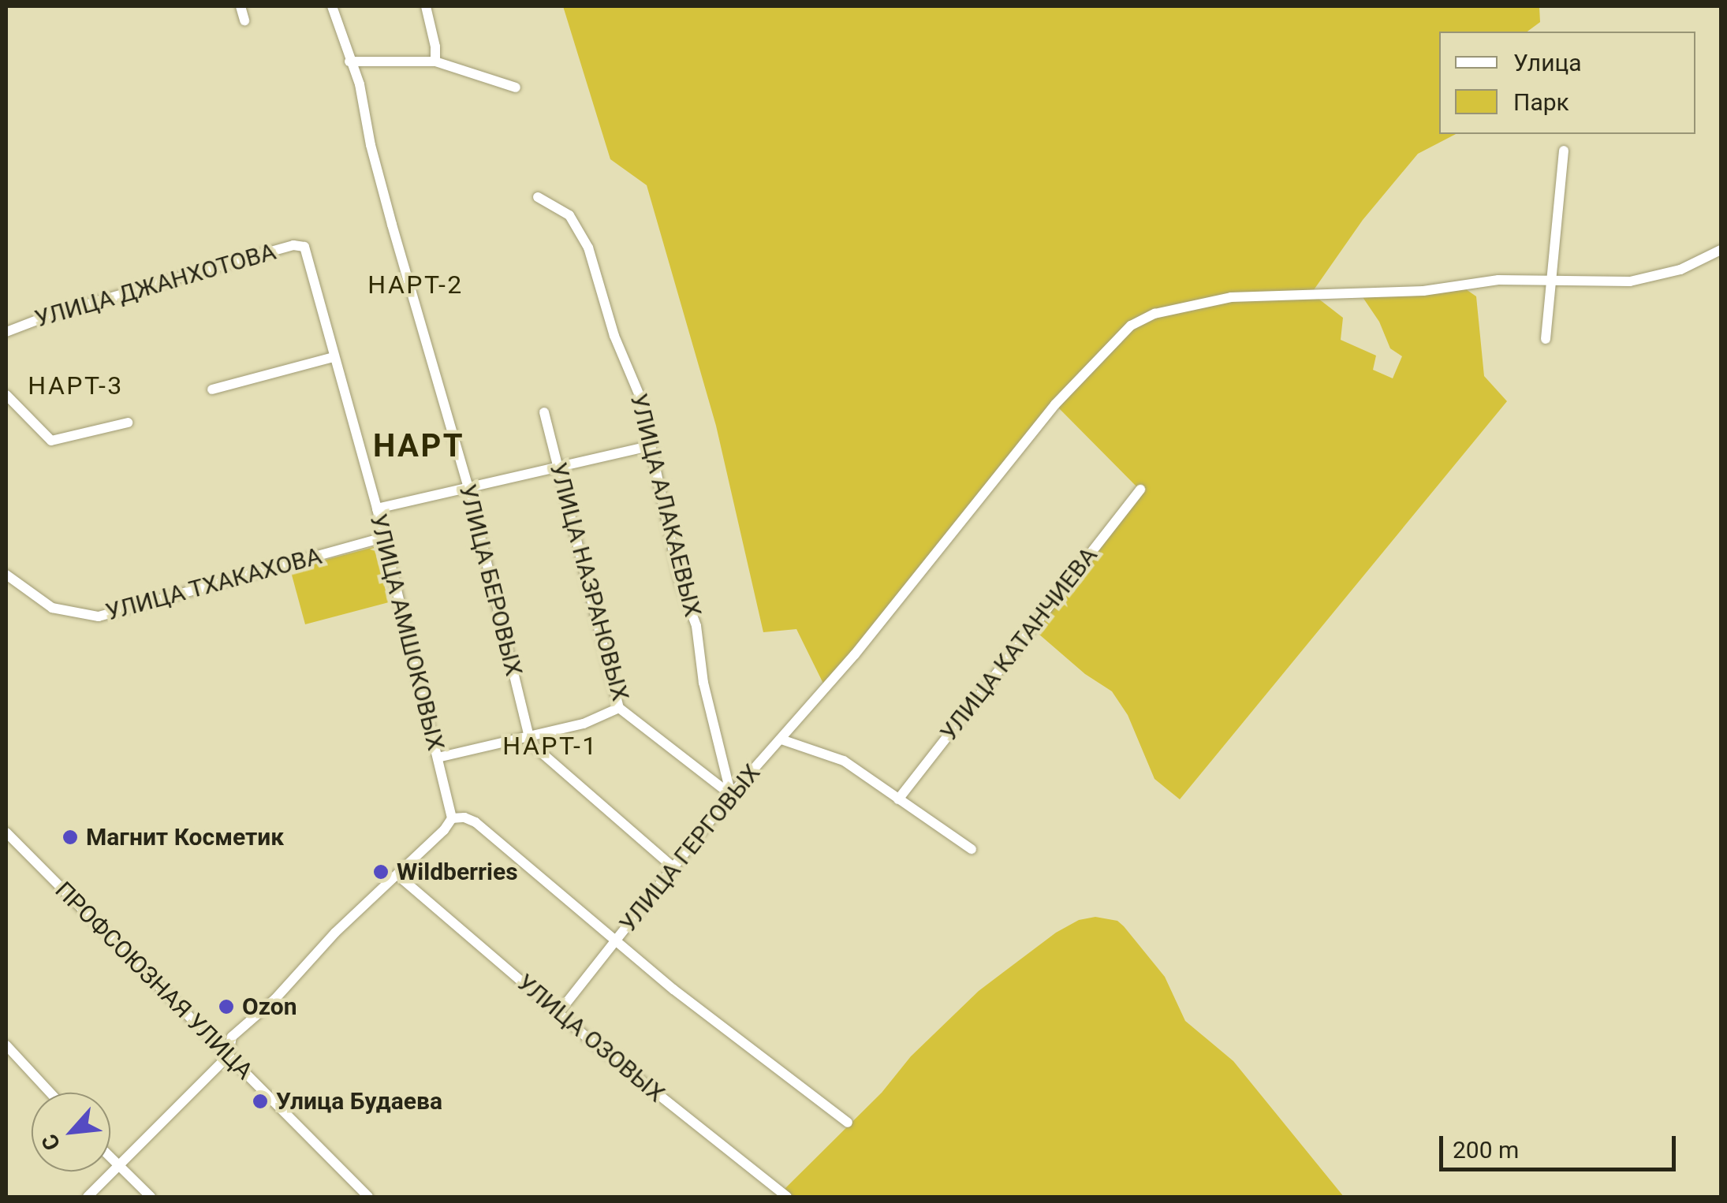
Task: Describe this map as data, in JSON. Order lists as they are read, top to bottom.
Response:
{
  "streets": {
    "street": [
      "УЛИЦА ДЖАНХОТОВА",
      "УЛИЦА АЛАКАЕВЫХ",
      "УЛИЦА БЕРОВЫХ",
      "УЛИЦА НАЗРАНОВЫХ",
      "УЛИЦА ТХАКАХОВА",
      "УЛИЦА АМШОКОВЫХ",
      "УЛИЦА КАТАНЧИЕВА",
      "УЛИЦА ГЕРГОВЫХ",
      "ПРОФСОЮЗНАЯ УЛИЦА",
      "УЛИЦА ОЗОВЫХ"
    ]
  },
  "crossings": [
    ["УЛИЦА ДЖАНХОТОВА", "УЛИЦА АМШОКОВЫХ"],
    ["УЛИЦА АЛАКАЕВЫХ", "УЛИЦА НАЗРАНОВЫХ"],
    ["УЛИЦА АЛАКАЕВЫХ", "УЛИЦА ГЕРГОВЫХ"],
    ["УЛИЦА БЕРОВЫХ", "УЛИЦА ГЕРГОВЫХ"],
    ["УЛИЦА НАЗРАНОВЫХ", "УЛИЦА ГЕРГОВЫХ"],
    ["УЛИЦА ТХАКАХОВА", "УЛИЦА АМШОКОВЫХ"],
    ["УЛИЦА ГЕРГОВЫХ", "УЛИЦА ОЗОВЫХ"]
  ],
  "districts": [
    "НАРТ-2",
    "НАРТ-3",
    "НАРТ",
    "НАРТ-1"
  ],
  "places": [
    "Магнит Косметик",
    "Wildberries",
    "Ozon",
    "Улица Будаева"
  ],
  "legend": ["Улица", "Парк"],
  "scale_bar": "200 m",
  "north": "bottom left"
}
